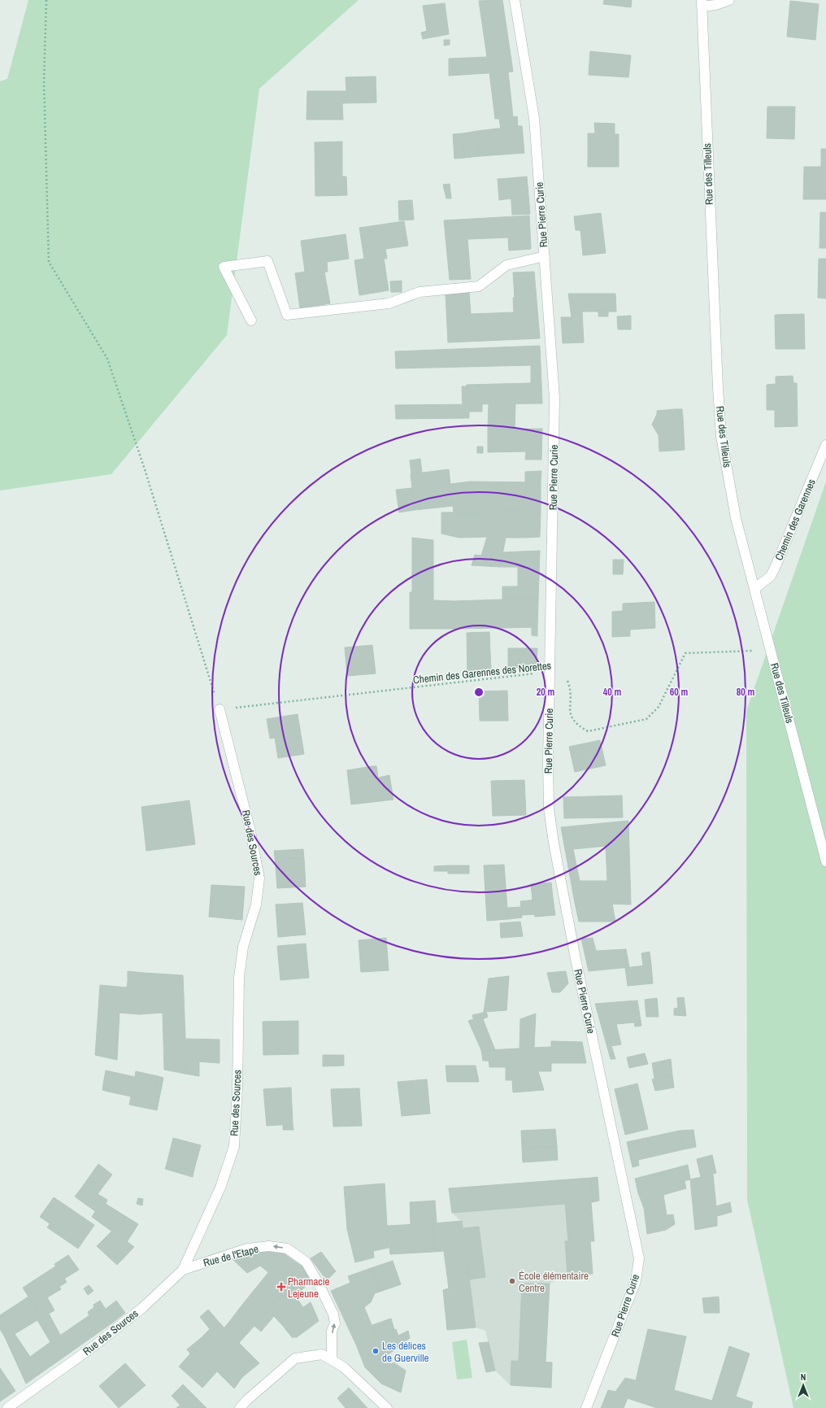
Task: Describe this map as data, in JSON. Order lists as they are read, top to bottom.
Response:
{
  "streets": {
    "street": [
      "Rue des Tilleuls",
      "Rue Pierre Curie",
      "Chemin des Garennes",
      "Rue des Sources",
      "Rue de l'Etape"
    ],
    "path": ["Chemin des Garennes des Norettes"]
  },
  "crossings": [
    ["Rue des Tilleuls", "Chemin des Garennes"],
    ["Rue des Tilleuls", "Chemin des Garennes des Norettes"],
    ["Rue Pierre Curie", "Chemin des Garennes des Norettes"],
    ["Chemin des Garennes des Norettes", "Rue des Sources"],
    ["Rue des Sources", "Rue de l'Etape"]
  ],
  "places": {
    "other": ["École élémentaire Centre", "Les délices de Guerville"],
    "health": ["Pharmacie Lejeune"]
  },
  "north": "top",
  "rings": [
    "20 m",
    "40 m",
    "60 m",
    "80 m"
  ]
}
